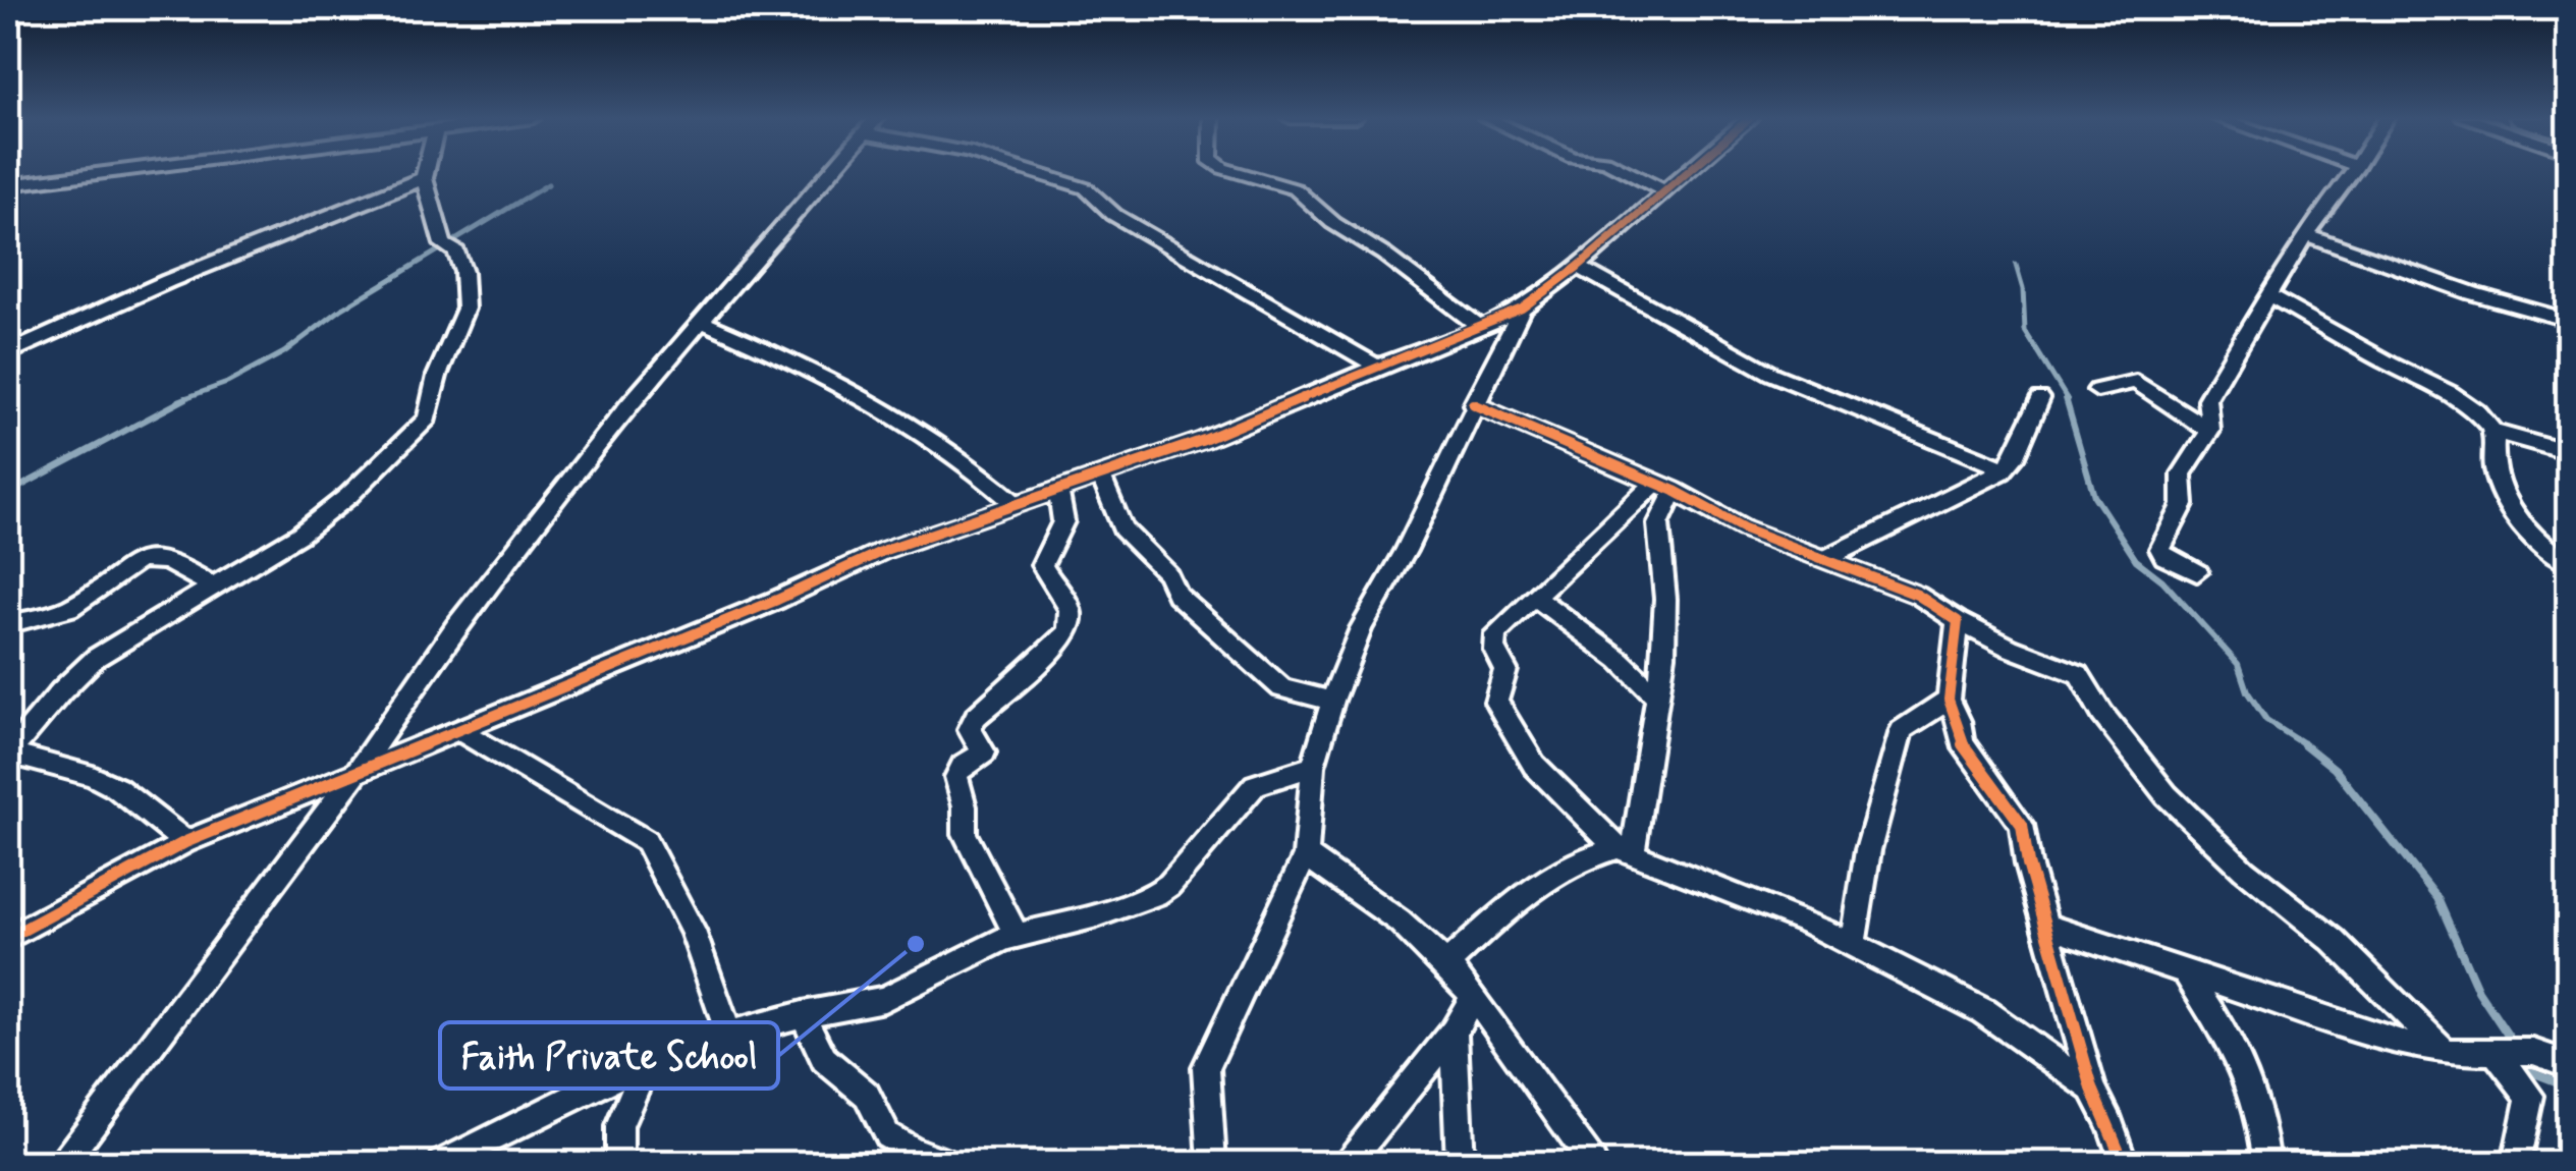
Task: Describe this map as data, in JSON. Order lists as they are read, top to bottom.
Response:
{
  "places": ["Faith Private School"]
}
